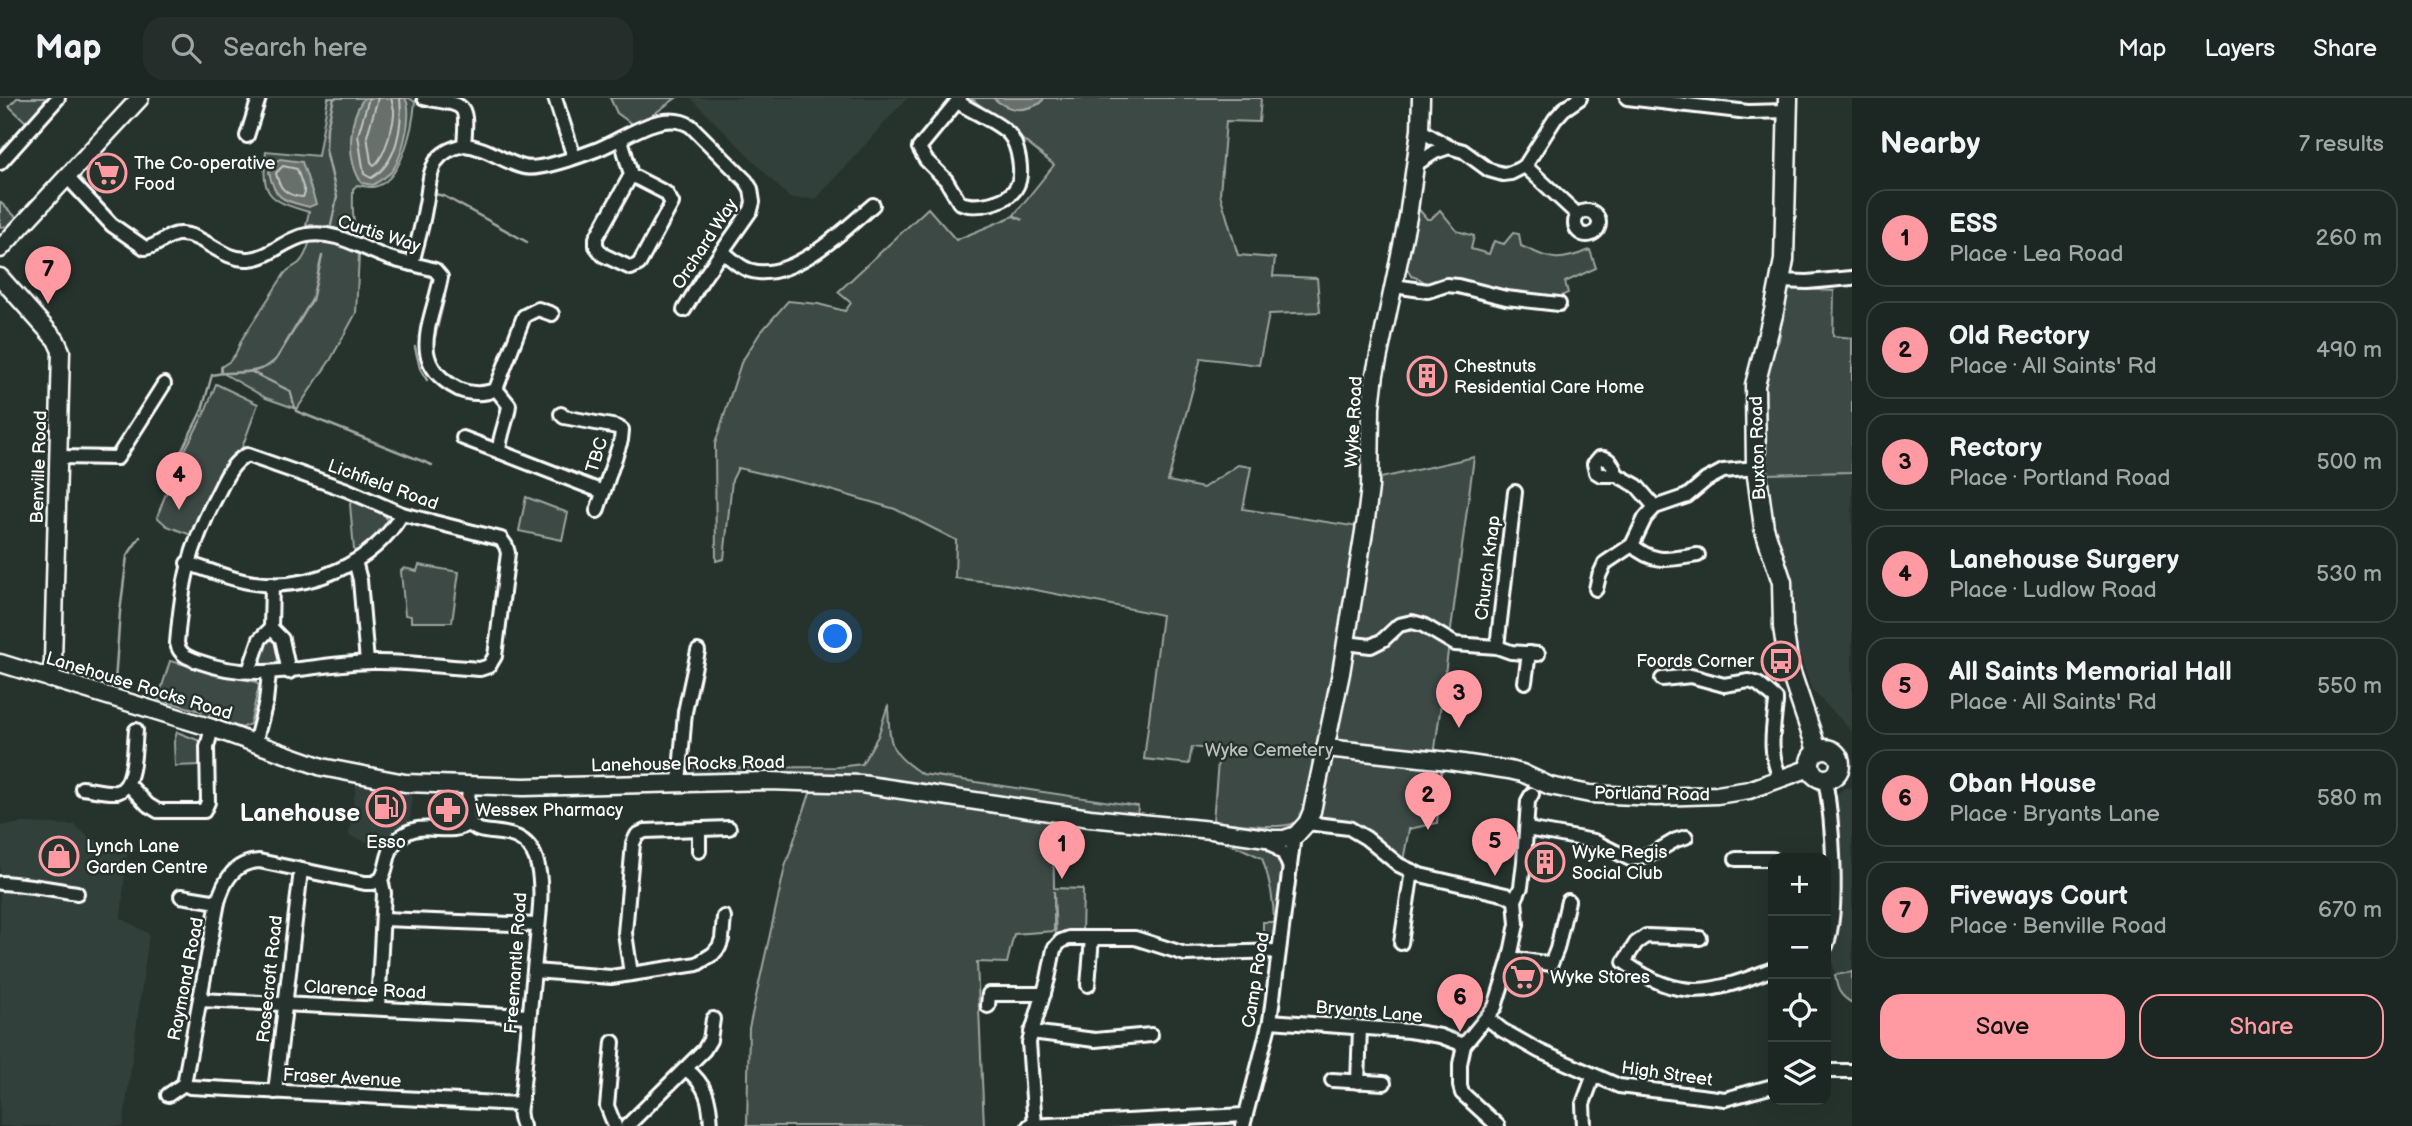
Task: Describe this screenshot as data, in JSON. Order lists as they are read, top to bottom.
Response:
{
  "streets": {
    "highway": ["Buxton Road"],
    "main road": [
      "Wyke Road",
      "Benville Road",
      "Lanehouse Rocks Road",
      "Portland Road"
    ],
    "street": [
      "Curtis Way",
      "Orchard Way",
      "TBC",
      "Lichfield Road",
      "Church Knap",
      "Freemantle Road",
      "Raymond Road",
      "Rosecroft Road",
      "Camp Road",
      "Clarence Road",
      "Bryants Lane",
      "High Street",
      "Fraser Avenue"
    ]
  },
  "crossings": [
    ["Wyke Road", "Church Knap"],
    ["Wyke Road", "Portland Road"],
    ["Buxton Road", "Portland Road"],
    ["Benville Road", "Lanehouse Rocks Road"],
    ["Lanehouse Rocks Road", "Camp Road"],
    ["Freemantle Road", "Clarence Road"],
    ["Freemantle Road", "Fraser Avenue"],
    ["Raymond Road", "Rosecroft Road"],
    ["Raymond Road", "Clarence Road"],
    ["Raymond Road", "Fraser Avenue"],
    ["Rosecroft Road", "Clarence Road"],
    ["Rosecroft Road", "Fraser Avenue"],
    ["Camp Road", "Bryants Lane"]
  ],
  "districts": ["Lanehouse"],
  "parks": ["Wyke Cemetery"],
  "places": {
    "supermarket": ["The Co-operative Food", "Wyke Stores"],
    "building": ["Chestnuts Residential Care Home", "Wyke Regis Social Club"],
    "bus stop": ["Foords Corner"],
    "fuel station": ["Esso"],
    "pharmacy": ["Wessex Pharmacy"],
    "shop": ["Lynch Lane Garden Centre"]
  },
  "page": {
    "header": "Map",
    "search": "Search here",
    "nav": ["Map", "Layers", "Share"],
    "heading": ["Nearby", "7 results"],
    "list": [
      {
        "mark": "1",
        "name": "ESS",
        "note": "Place · Lea Road",
        "value": "260 m"
      },
      {
        "mark": "2",
        "name": "Old Rectory",
        "note": "Place · All Saints' Rd",
        "value": "490 m"
      },
      {
        "mark": "3",
        "name": "Rectory",
        "note": "Place · Portland Road",
        "value": "500 m"
      },
      {
        "mark": "4",
        "name": "Lanehouse Surgery",
        "note": "Place · Ludlow Road",
        "value": "530 m"
      },
      {
        "mark": "5",
        "name": "All Saints Memorial Hall",
        "note": "Place · All Saints' Rd",
        "value": "550 m"
      },
      {
        "mark": "6",
        "name": "Oban House",
        "note": "Place · Bryants Lane",
        "value": "580 m"
      },
      {
        "mark": "7",
        "name": "Fiveways Court",
        "note": "Place · Benville Road",
        "value": "670 m"
      }
    ],
    "pins": [
      "7",
      "4",
      "3",
      "2",
      "5",
      "1",
      "6"
    ],
    "map_buttons": ["+", "−"],
    "buttons": ["Save", "Share"]
  }
}
